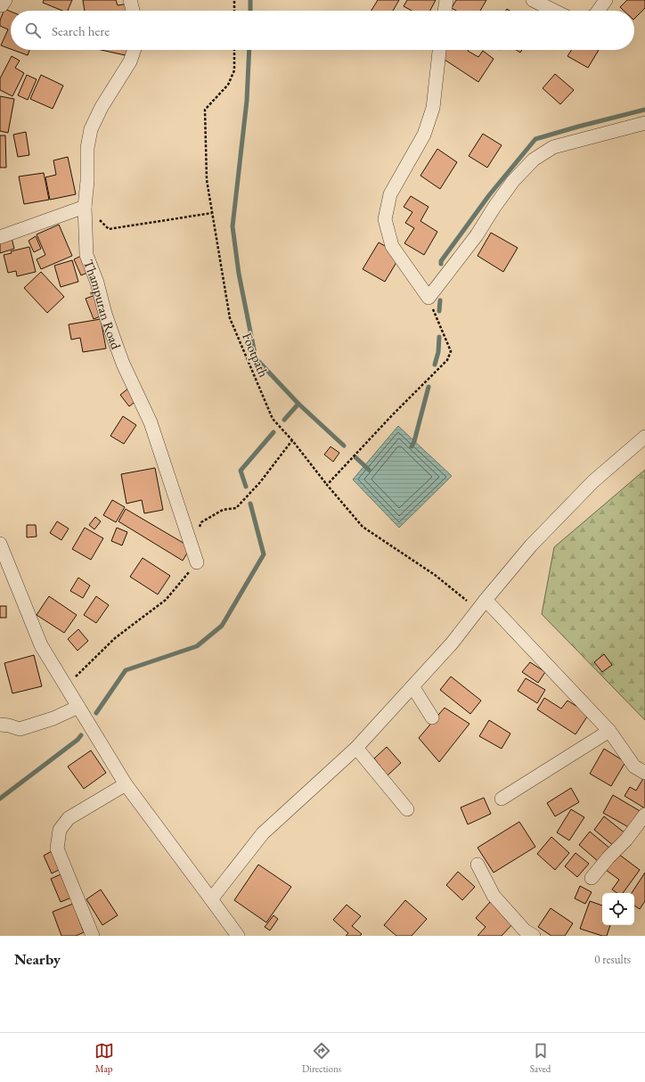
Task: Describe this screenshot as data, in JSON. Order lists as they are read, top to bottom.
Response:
{
  "streets": {
    "street": ["Thampuran Road"],
    "path": ["Footpath"]
  },
  "page": {
    "search": "Search here",
    "heading": ["Nearby", "0 results"],
    "nav": ["Map", "Directions", "Saved"]
  }
}
